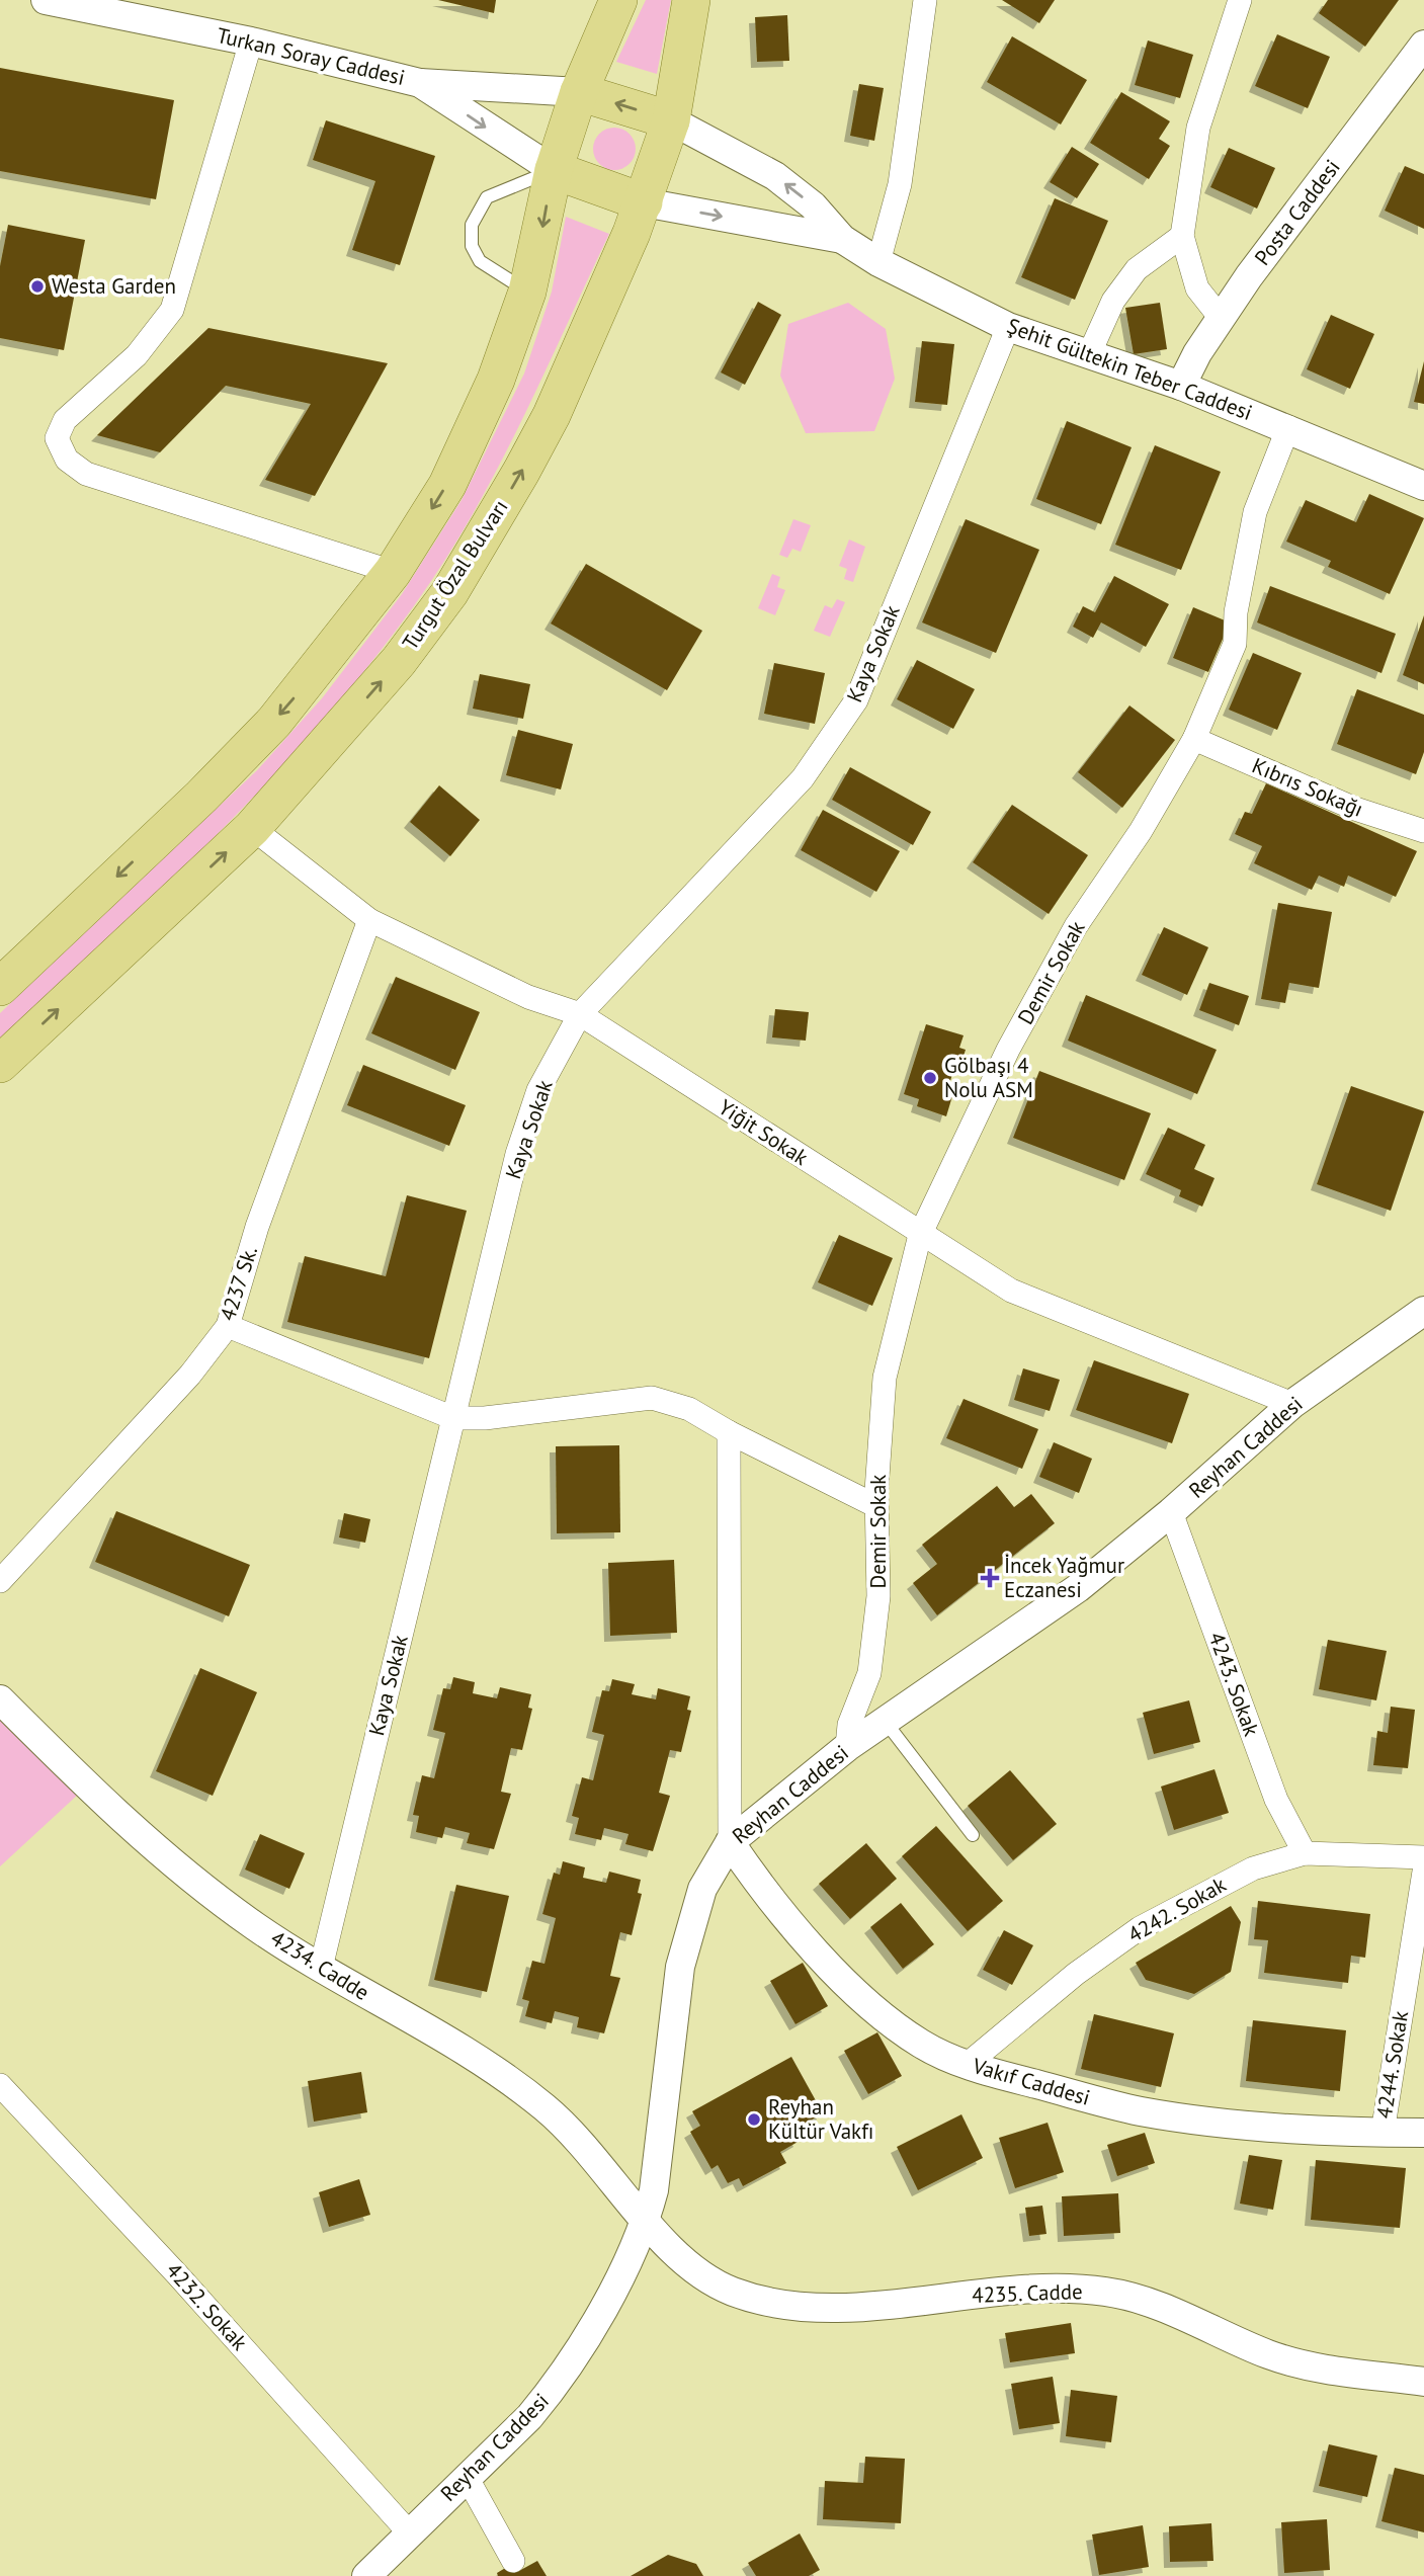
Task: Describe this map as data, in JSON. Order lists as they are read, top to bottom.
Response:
{
  "streets": {
    "main road": ["Turgut Özal Bulvarı"],
    "street": [
      "Turkan Soray Caddesi",
      "Posta Caddesi",
      "Şehit Gültekin Teber Caddesi",
      "Kaya Sokak",
      "Kıbrıs Sokağı",
      "Demir Sokak",
      "Yiğit Sokak",
      "4237 Sk.",
      "Reyhan Caddesi",
      "4243. Sokak",
      "4242. Sokak",
      "4234. Cadde",
      "4244. Sokak",
      "Vakıf Caddesi",
      "4235. Cadde",
      "4232. Sokak"
    ]
  },
  "crossings": [
    ["Posta Caddesi", "Şehit Gültekin Teber Caddesi"],
    ["Şehit Gültekin Teber Caddesi", "Kaya Sokak"],
    ["Şehit Gültekin Teber Caddesi", "Demir Sokak"],
    ["Turgut Özal Bulvarı", "Yiğit Sokak"],
    ["Kaya Sokak", "Yiğit Sokak"],
    ["Kaya Sokak", "4234. Cadde"],
    ["Kıbrıs Sokağı", "Demir Sokak"],
    ["Demir Sokak", "Yiğit Sokak"],
    ["Demir Sokak", "Reyhan Caddesi"],
    ["Yiğit Sokak", "4237 Sk."],
    ["Yiğit Sokak", "Reyhan Caddesi"],
    ["Reyhan Caddesi", "4243. Sokak"],
    ["Reyhan Caddesi", "4234. Cadde"],
    ["Reyhan Caddesi", "Vakıf Caddesi"],
    ["Reyhan Caddesi", "4235. Cadde"],
    ["Reyhan Caddesi", "4232. Sokak"],
    ["4243. Sokak", "4242. Sokak"],
    ["4242. Sokak", "Vakıf Caddesi"],
    ["4234. Cadde", "4235. Cadde"],
    ["4244. Sokak", "Vakıf Caddesi"]
  ],
  "places": {
    "other": ["Westa Garden", "Gölbaşı 4 Nolu ASM", "Reyhan Kültür Vakfı"],
    "health": ["İncek Yağmur Eczanesi"]
  }
}
